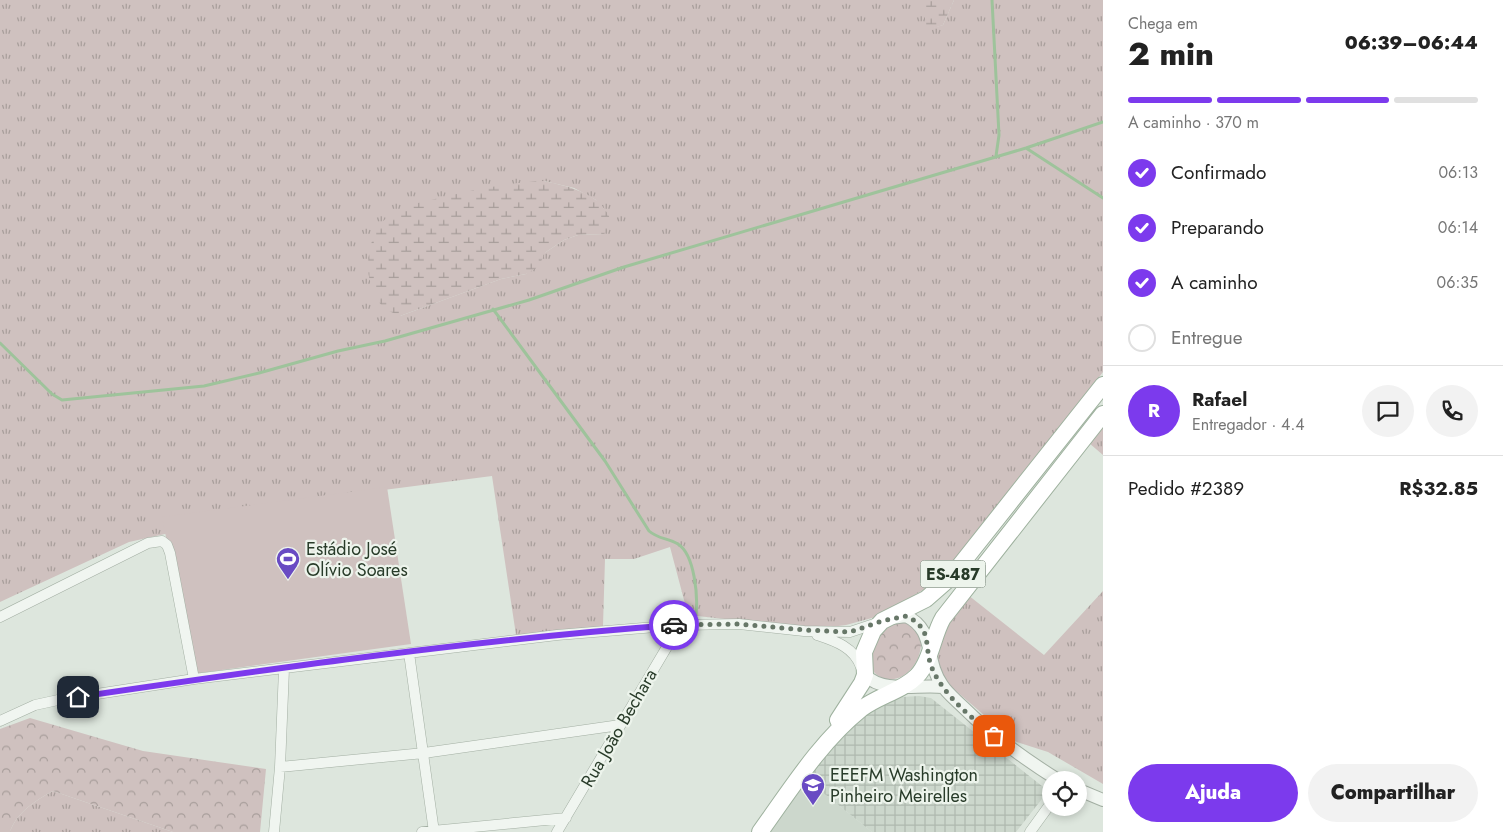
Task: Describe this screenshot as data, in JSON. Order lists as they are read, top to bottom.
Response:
{
  "streets": {
    "main road": ["ES-487"],
    "street": ["Rua João Bechara"]
  },
  "places": {
    "sports": ["Estádio José Olívio Soares"],
    "school or university": ["EEEFM Washington Pinheiro Meirelles"]
  },
  "page": {
    "heading": ["2 min", "Chega em", "06:39–06:44"],
    "panel": [
      "Rafael",
      "Entregador · 4.4",
      "Pedido #2389",
      "R$32.85"
    ],
    "bar": "A caminho · 370 m",
    "list": [
      ["Confirmado", "06:13"],
      ["Preparando", "06:14"],
      ["A caminho", "06:35"],
      "Entregue"
    ],
    "round": "R",
    "buttons": ["Ajuda", "Compartilhar"]
  }
}
